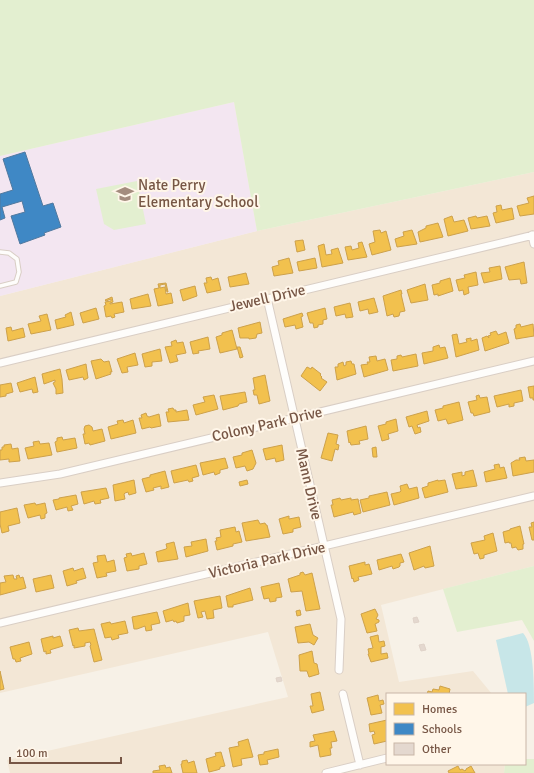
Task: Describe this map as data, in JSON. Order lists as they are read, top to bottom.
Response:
{
  "streets": {
    "street": [
      "Jewell Drive",
      "Colony Park Drive",
      "Mann Drive",
      "Victoria Park Drive"
    ]
  },
  "crossings": [
    ["Jewell Drive", "Mann Drive"],
    ["Colony Park Drive", "Mann Drive"],
    ["Mann Drive", "Victoria Park Drive"]
  ],
  "places": {
    "school or university": ["Nate Perry Elementary School"]
  },
  "legend": ["Homes", "Schools", "Other"],
  "scale_bar": "100 m"
}
